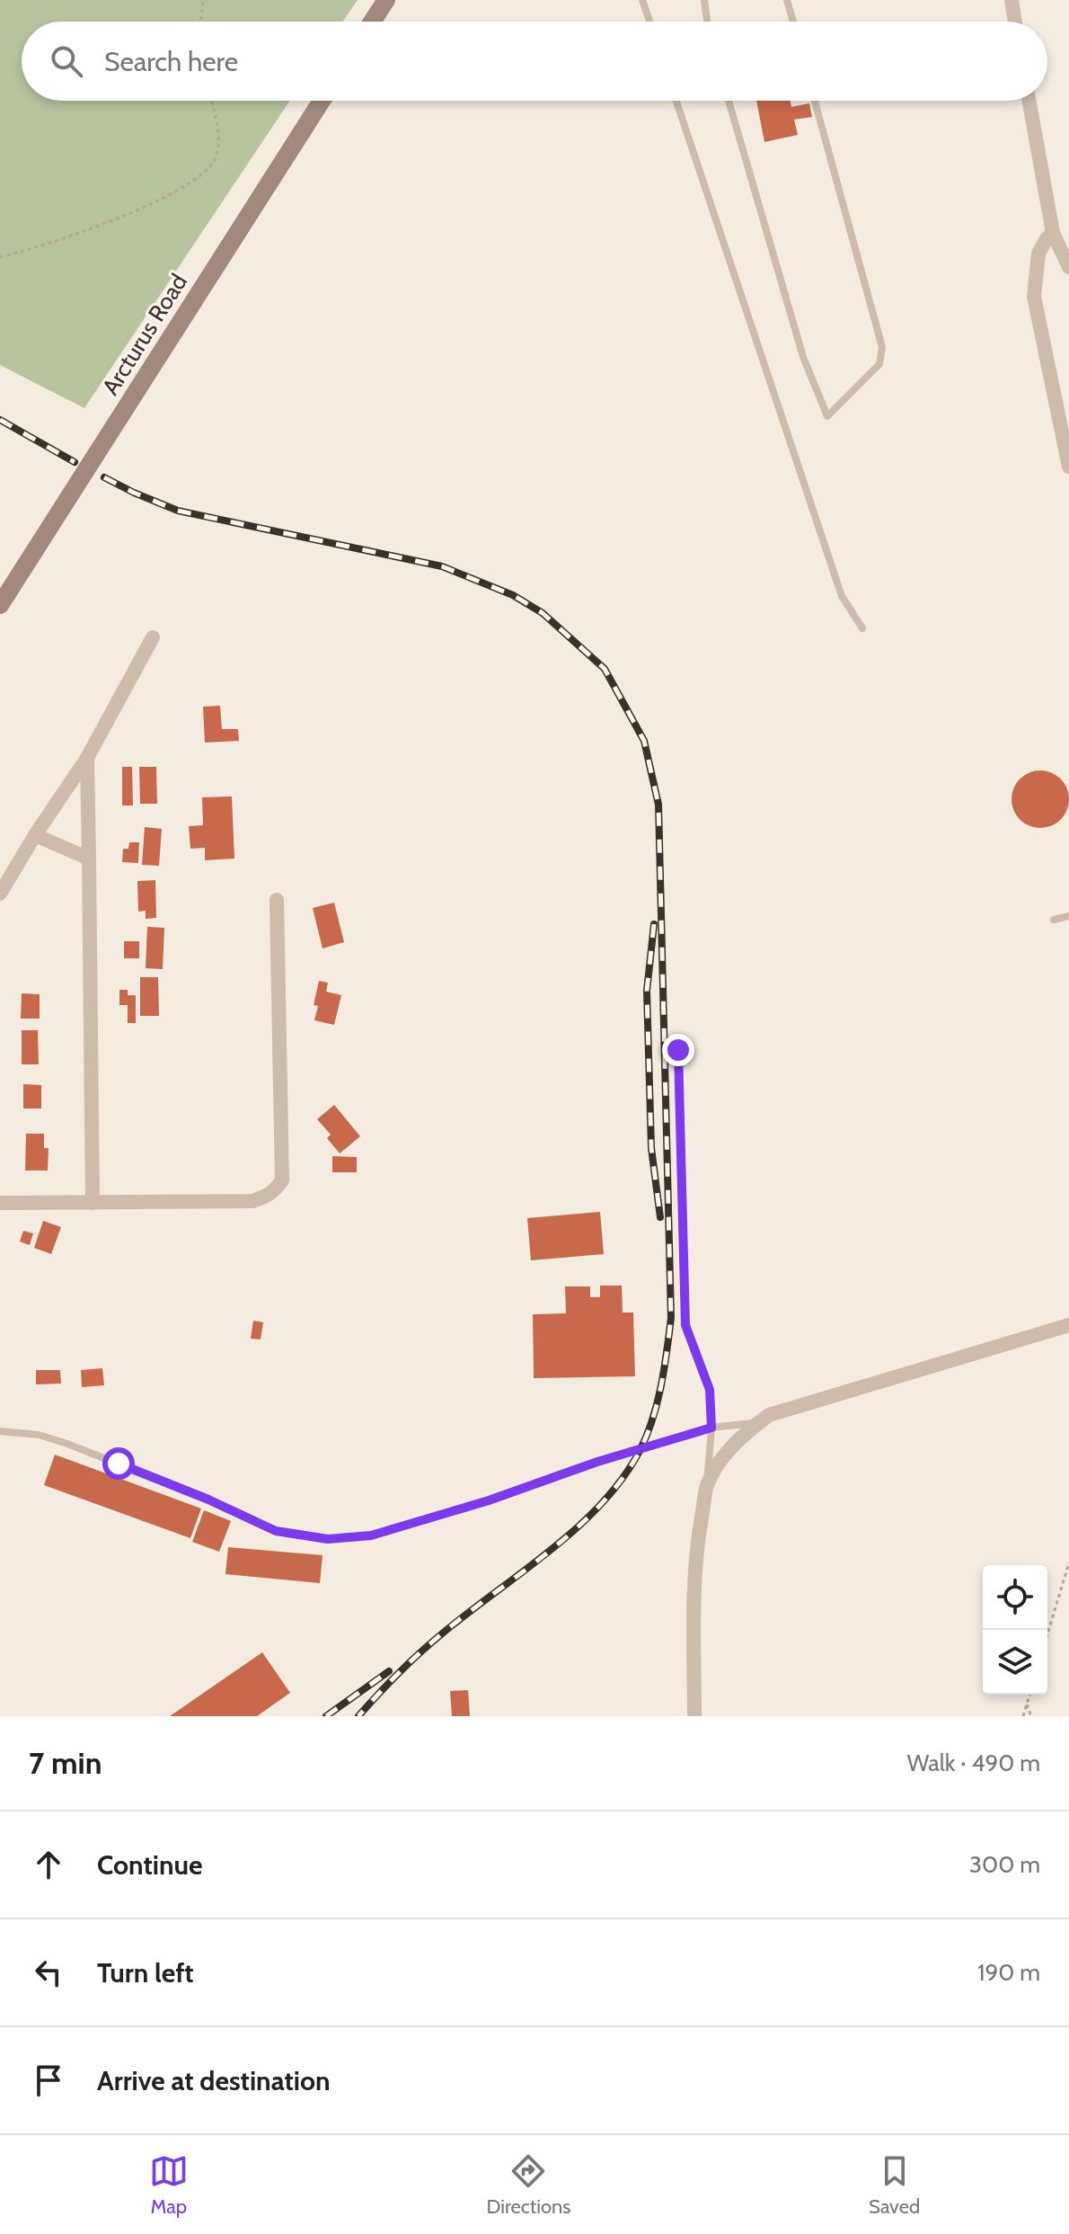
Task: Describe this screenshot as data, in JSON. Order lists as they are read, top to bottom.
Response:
{
  "streets": {
    "main road": ["Arcturus Road"]
  },
  "page": {
    "search": "Search here",
    "heading": ["7 min", "Walk · 490 m"],
    "list": [
      ["Continue", "300 m"],
      ["Turn left", "190 m"],
      "Arrive at destination"
    ],
    "nav": ["Map", "Directions", "Saved"]
  }
}
